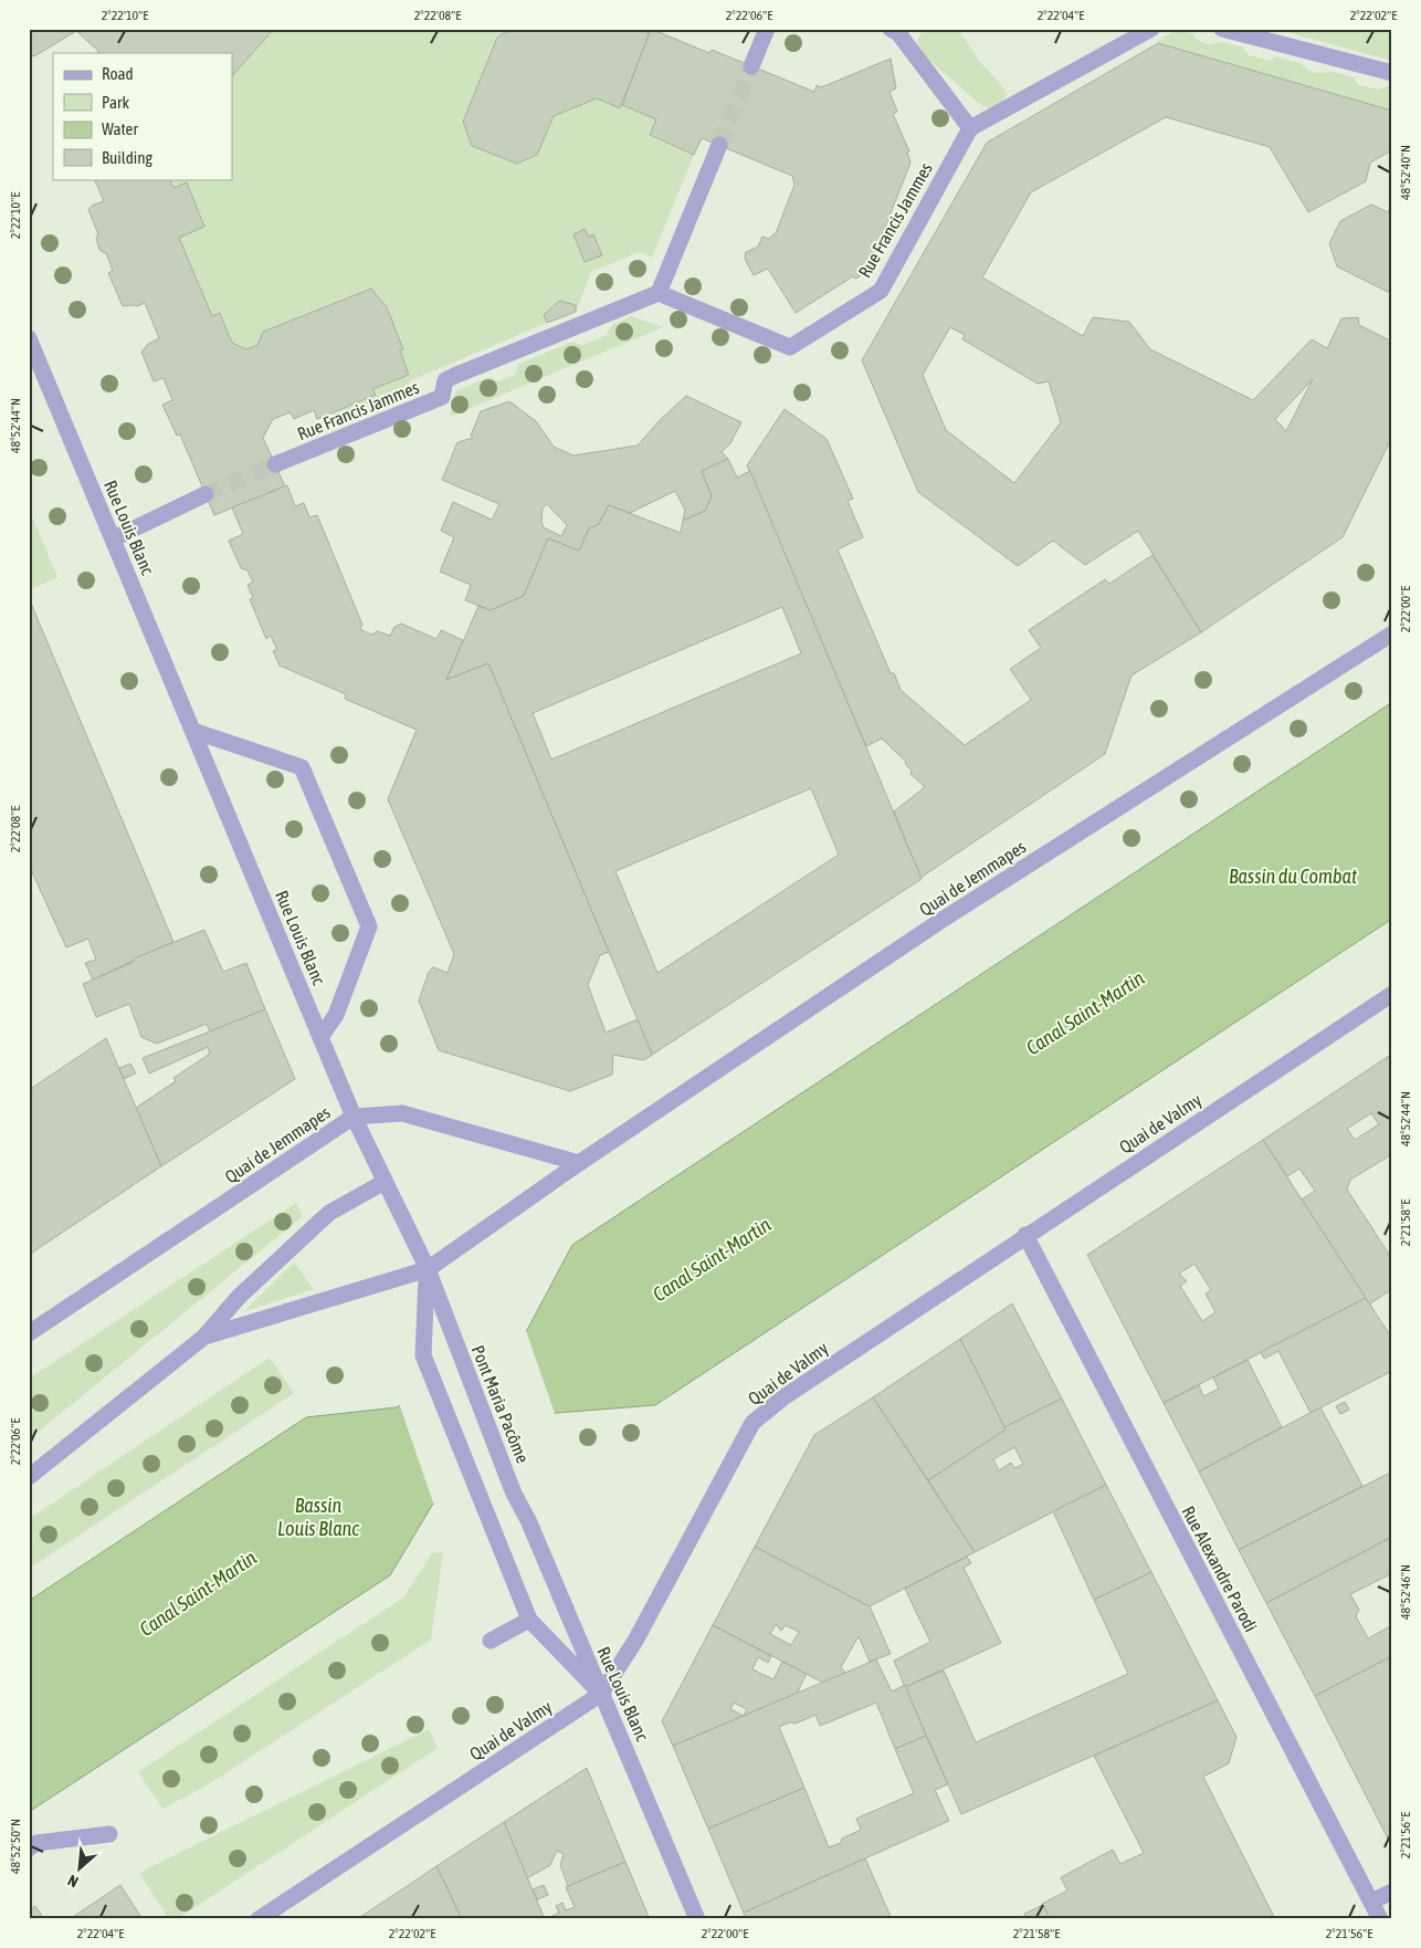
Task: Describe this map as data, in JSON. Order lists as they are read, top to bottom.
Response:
{
  "streets": {
    "street": [
      "Rue Francis Jammes",
      "Rue Louis Blanc",
      "Quai de Jemmapes",
      "Quai de Valmy",
      "Pont Maria Pacôme",
      "Rue Alexandre Parodi"
    ]
  },
  "crossings": [
    ["Rue Louis Blanc", "Quai de Jemmapes"],
    ["Rue Louis Blanc", "Quai de Valmy"],
    ["Rue Louis Blanc", "Pont Maria Pacôme"],
    ["Quai de Valmy", "Rue Alexandre Parodi"]
  ],
  "water": ["Bassin du Combat", "Canal Saint-Martin", "Bassin Louis Blanc"],
  "legend": [
    "Road",
    "Park",
    "Water",
    "Building"
  ],
  "north": "bottom left",
  "coordinates": [
    "2°22'10\"E",
    "2°22'08\"E",
    "2°22'06\"E",
    "2°22'04\"E",
    "2°22'02\"E",
    "48°52'40\"N",
    "48°52'44\"N",
    "2°22'00\"E",
    "2°21'58\"E",
    "48°52'46\"N",
    "2°21'56\"E",
    "48°52'50\"N"
  ]
}
